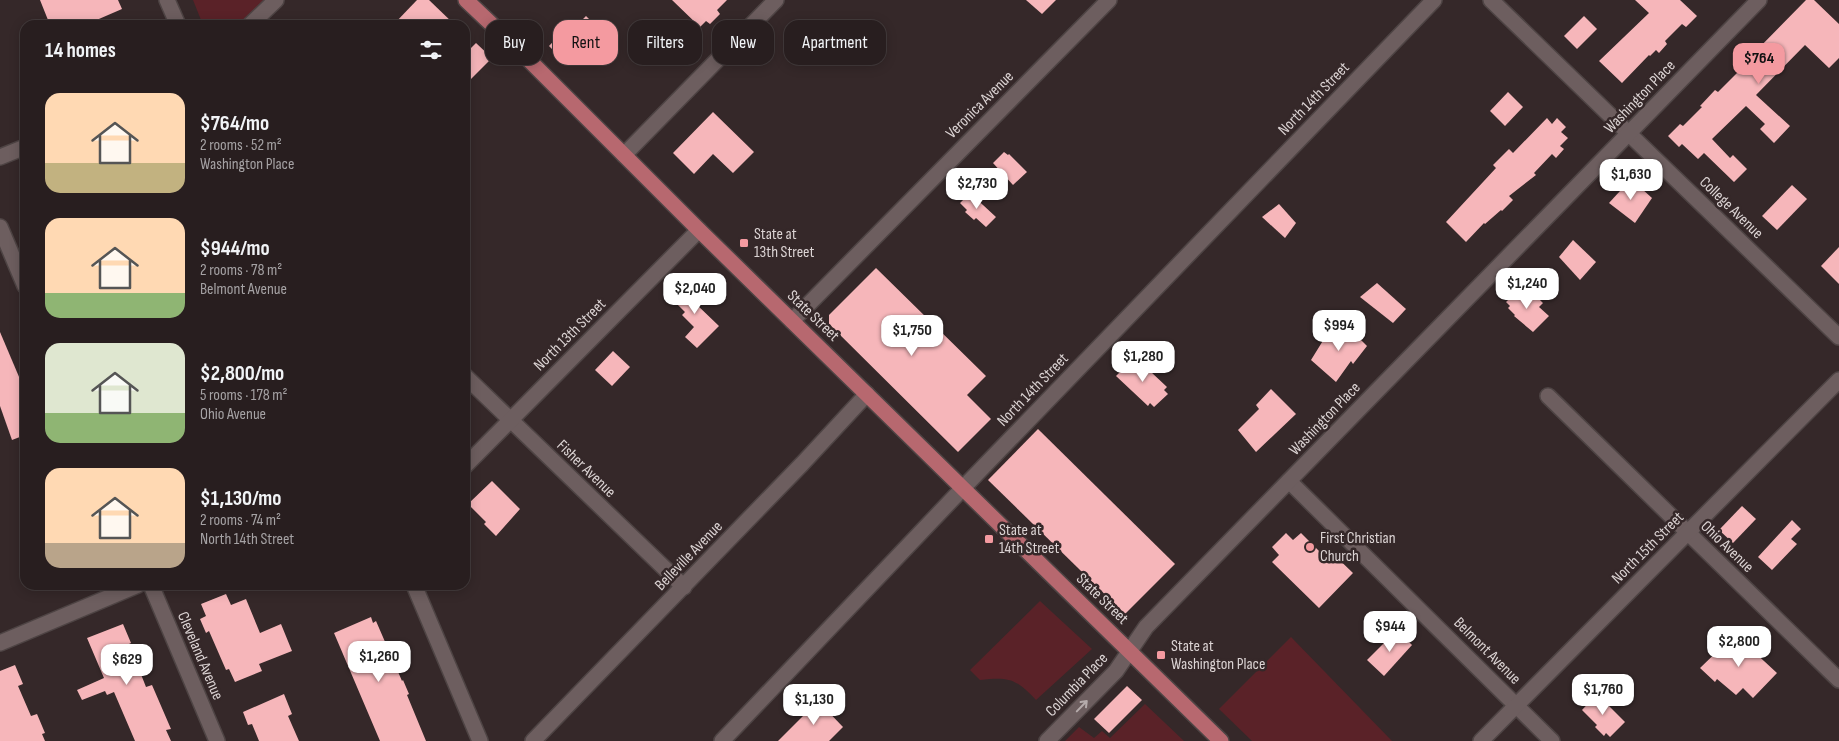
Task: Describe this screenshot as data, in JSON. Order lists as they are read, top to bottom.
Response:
{
  "streets": {
    "main road": ["State Street"],
    "street": [
      "Washington Place",
      "North 14th Street",
      "Veronica Avenue",
      "College Avenue",
      "North 13th Street",
      "Fisher Avenue",
      "Ohio Avenue",
      "North 15th Street",
      "Belleville Avenue",
      "Belmont Avenue",
      "Cleveland Avenue",
      "Columbia Place"
    ]
  },
  "crossings": [
    ["Washington Place", "College Avenue"],
    ["Washington Place", "State Street"],
    ["Washington Place", "Belmont Avenue"],
    ["Washington Place", "Columbia Place"],
    ["North 14th Street", "State Street"],
    ["Veronica Avenue", "State Street"],
    ["State Street", "North 13th Street"],
    ["State Street", "Belleville Avenue"],
    ["State Street", "Columbia Place"],
    ["North 13th Street", "Fisher Avenue"],
    ["Fisher Avenue", "Belleville Avenue"],
    ["Ohio Avenue", "North 15th Street"],
    ["North 15th Street", "Belmont Avenue"]
  ],
  "one_way": ["Columbia Place"],
  "places": {
    "transit": ["State at 13th Street", "State at 14th Street", "State at Washington Place"],
    "other": ["First Christian Church"]
  },
  "page": {
    "chip": [
      "Buy",
      "Rent",
      "Filters",
      "New",
      "Apartment"
    ],
    "heading": "14 homes",
    "price": [
      "$764",
      "$1,630",
      "$2,730",
      "$1,240",
      "$2,040",
      "$994",
      "$1,750",
      "$1,280",
      "$944",
      "$2,800",
      "$1,260",
      "$629",
      "$1,760",
      "$1,130"
    ],
    "list": [
      {
        "name": "$764/mo",
        "note": "2 rooms · 52 m² · Washington Place"
      },
      {
        "name": "$944/mo",
        "note": "2 rooms · 78 m² · Belmont Avenue"
      },
      {
        "name": "$2,800/mo",
        "note": "5 rooms · 178 m² · Ohio Avenue"
      },
      {
        "name": "$1,130/mo",
        "note": "2 rooms · 74 m² · North 14th Street"
      }
    ]
  }
}
